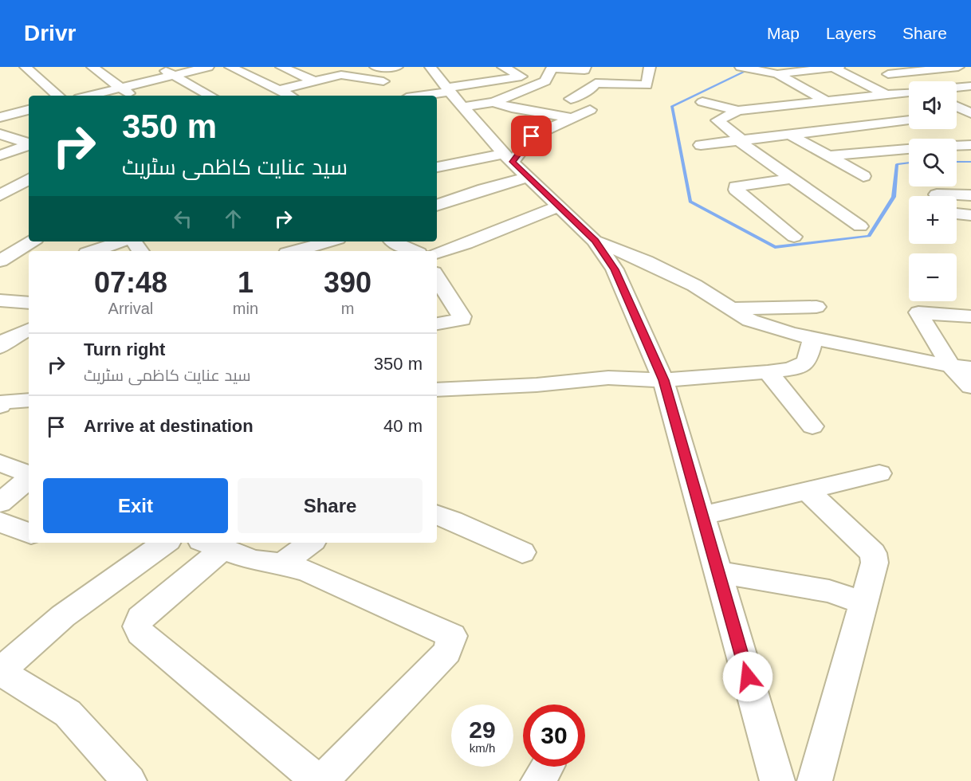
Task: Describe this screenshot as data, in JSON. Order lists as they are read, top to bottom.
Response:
{
  "page": {
    "header": "Drivr",
    "nav": ["Map", "Layers", "Share"],
    "map_buttons": ["+", "−"],
    "turn": ["350 m", "سید عنایت کاظمی سٹریٹ"],
    "eta": [
      "07:48",
      "Arrival",
      "1",
      "min",
      "390",
      "m"
    ],
    "list": [
      {
        "name": "Turn right",
        "note": "سید عنایت کاظمی سٹریٹ",
        "value": "350 m"
      },
      {
        "name": "Arrive at destination",
        "value": "40 m"
      }
    ],
    "buttons": ["Exit", "Share"],
    "speed": "29 km/h",
    "limit": "30"
  }
}
